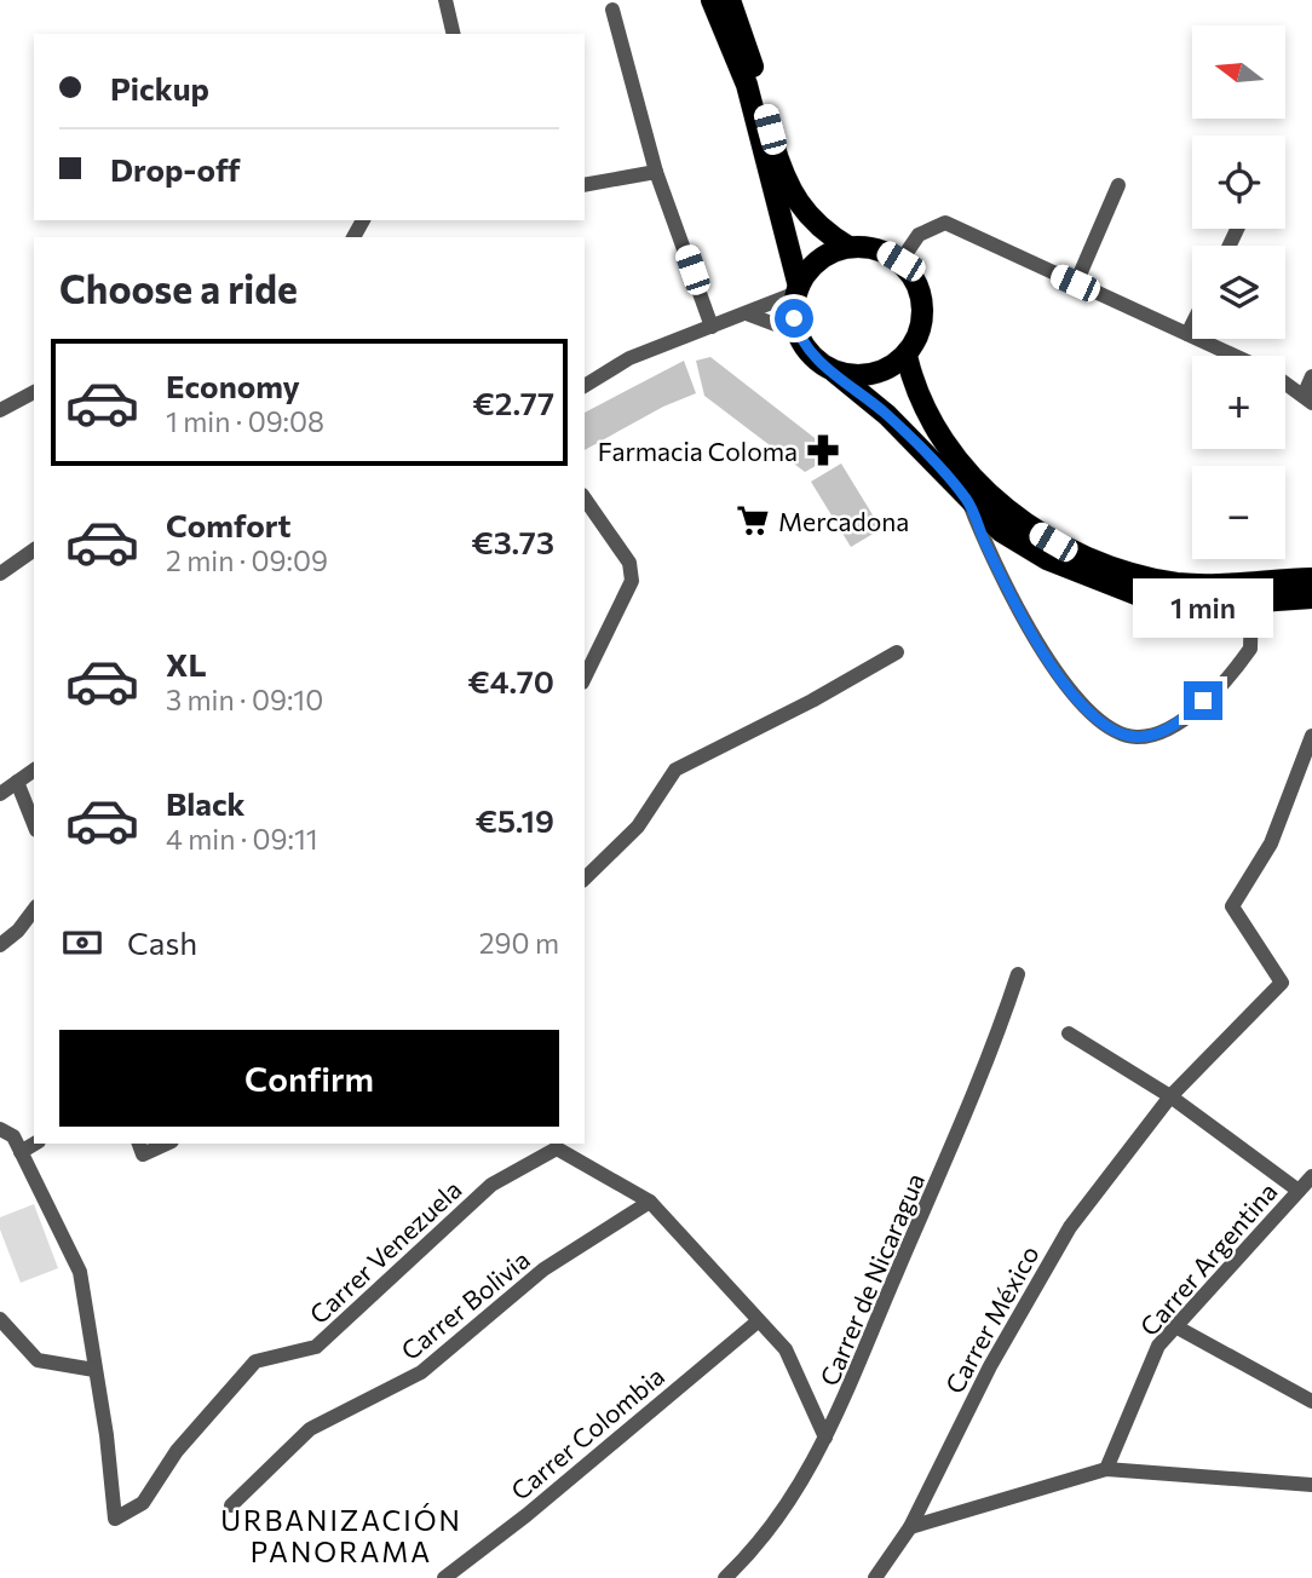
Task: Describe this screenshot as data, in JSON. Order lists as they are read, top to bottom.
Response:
{
  "streets": {
    "street": [
      "Carrer Venezuela",
      "Carrer Argentina",
      "Carrer de Nicaragua",
      "Carrer Bolivia",
      "Carrer México",
      "Carrer Colombia"
    ]
  },
  "crossings": [
    ["Carrer Venezuela", "Carrer de Nicaragua"],
    ["Carrer Venezuela", "Carrer Bolivia"],
    ["Carrer Venezuela", "Carrer Colombia"]
  ],
  "districts": ["URBANIZACIÓN PANORAMA"],
  "places": {
    "pharmacy": ["Farmacia Coloma"],
    "supermarket": ["Mercadona"]
  },
  "north": "left",
  "page": {
    "map_buttons": ["+", "−"],
    "banner": ["Pickup", "Drop-off"],
    "heading": "Choose a ride",
    "list": [
      {
        "name": "Economy",
        "note": "1 min · 09:08",
        "value": "€2.77"
      },
      {
        "name": "Comfort",
        "note": "2 min · 09:09",
        "value": "€3.73"
      },
      {
        "name": "XL",
        "note": "3 min · 09:10",
        "value": "€4.70"
      },
      {
        "name": "Black",
        "note": "4 min · 09:11",
        "value": "€5.19"
      }
    ],
    "bubble": "1 min",
    "pay": ["Cash", "290 m"],
    "buttons": "Confirm"
  }
}
